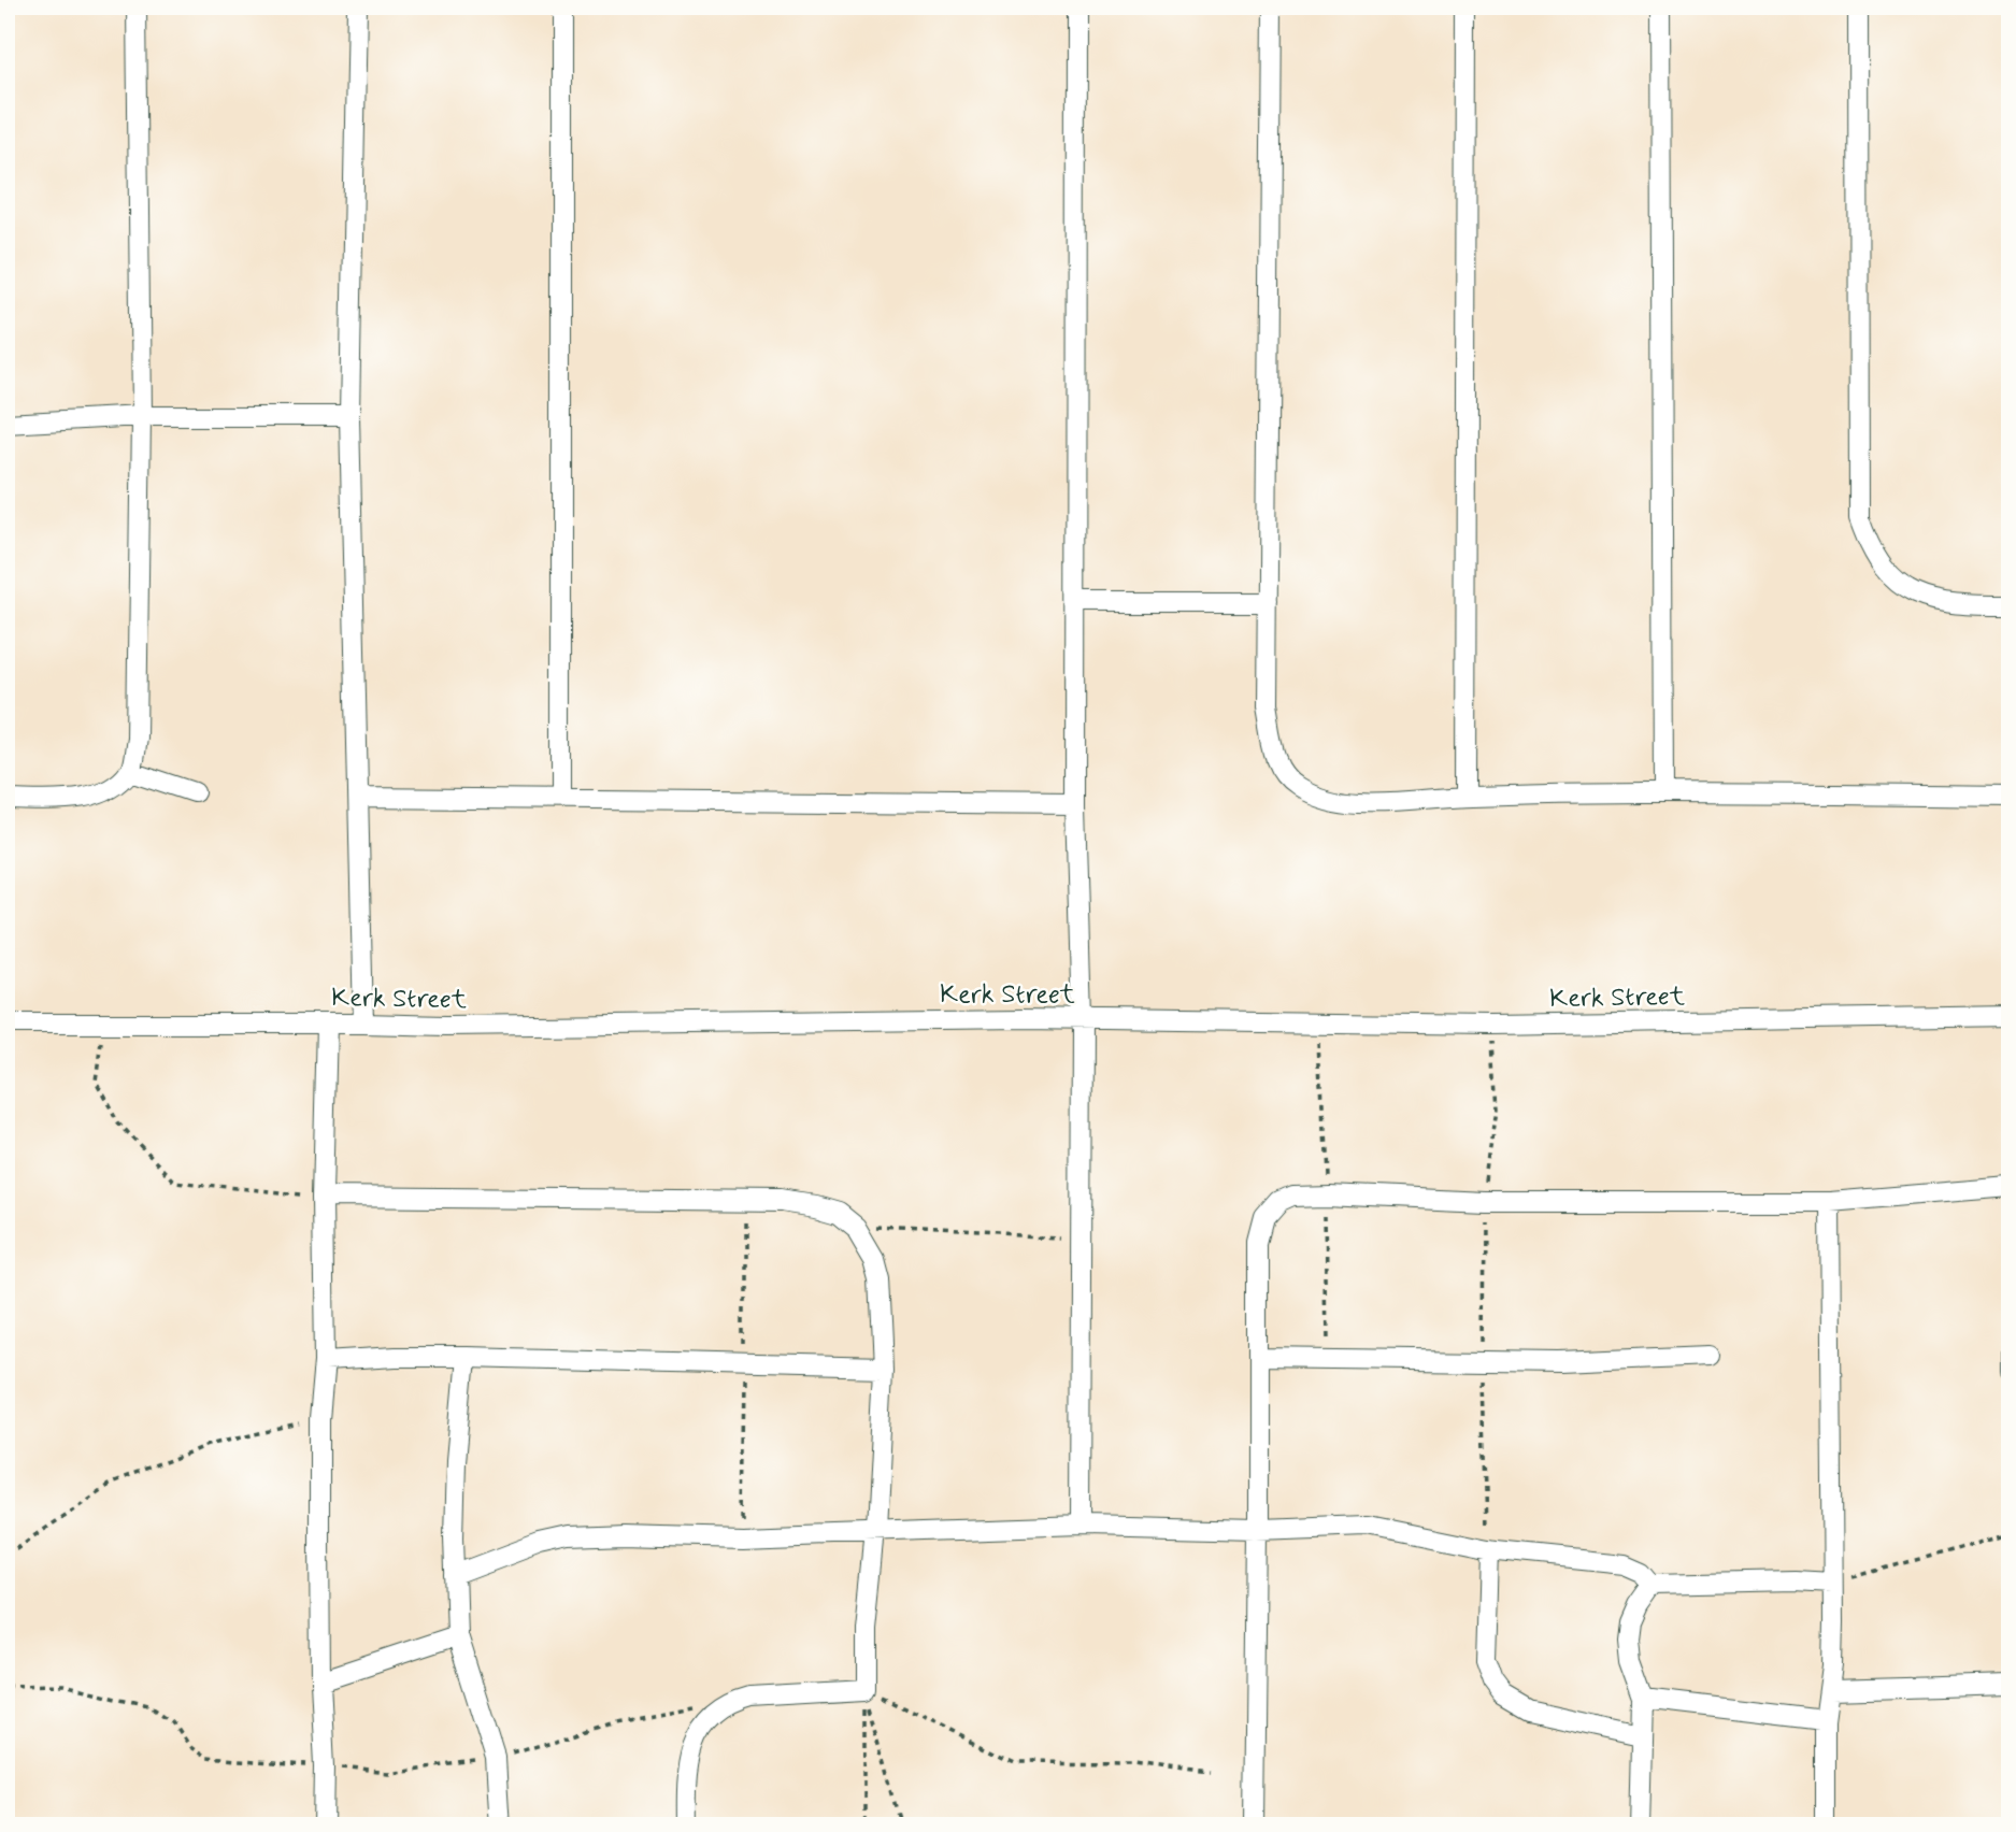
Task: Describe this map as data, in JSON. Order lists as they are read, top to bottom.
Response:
{
  "streets": {
    "street": ["Kerk Street"]
  }
}
